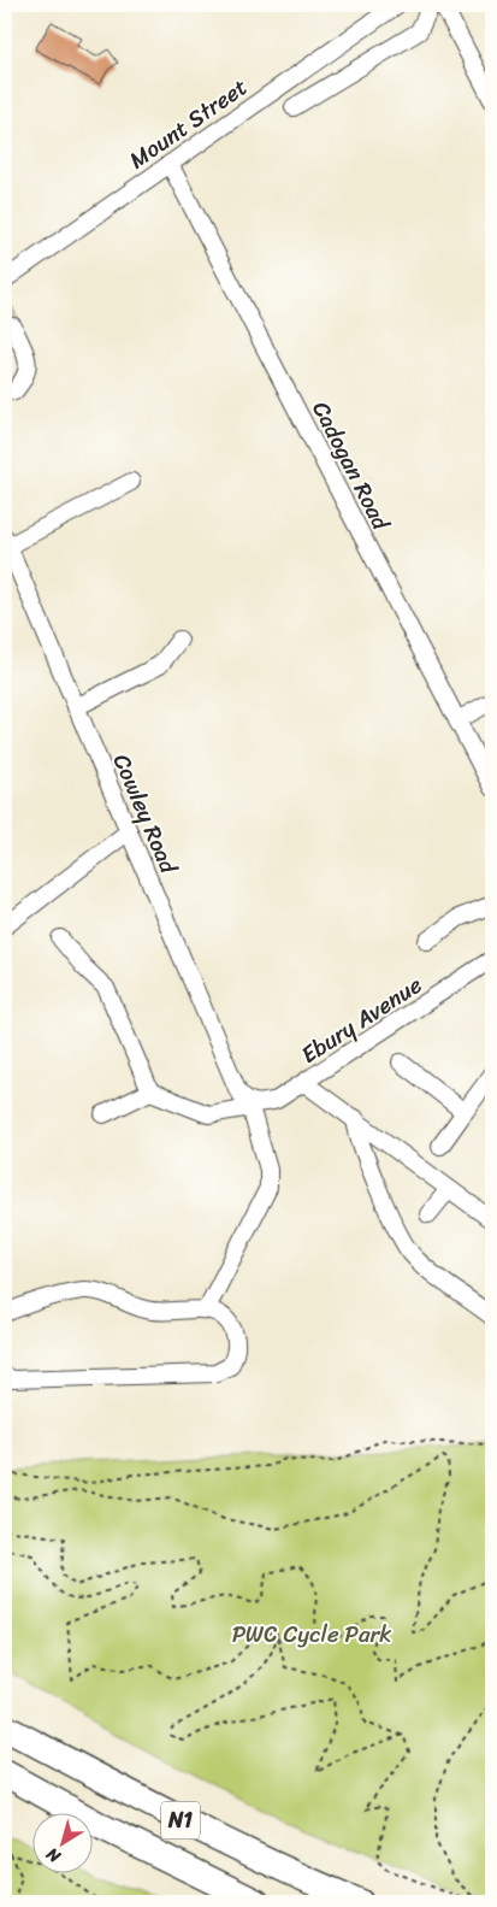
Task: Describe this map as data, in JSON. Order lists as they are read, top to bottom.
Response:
{
  "streets": {
    "highway": ["N1"],
    "street": [
      "Mount Street",
      "Cadogan Road",
      "Cowley Road",
      "Ebury Avenue"
    ]
  },
  "crossings": [
    ["Mount Street", "Cadogan Road"],
    ["Cowley Road", "Ebury Avenue"]
  ],
  "parks": ["PWC Cycle Park"],
  "north": "bottom left"
}
